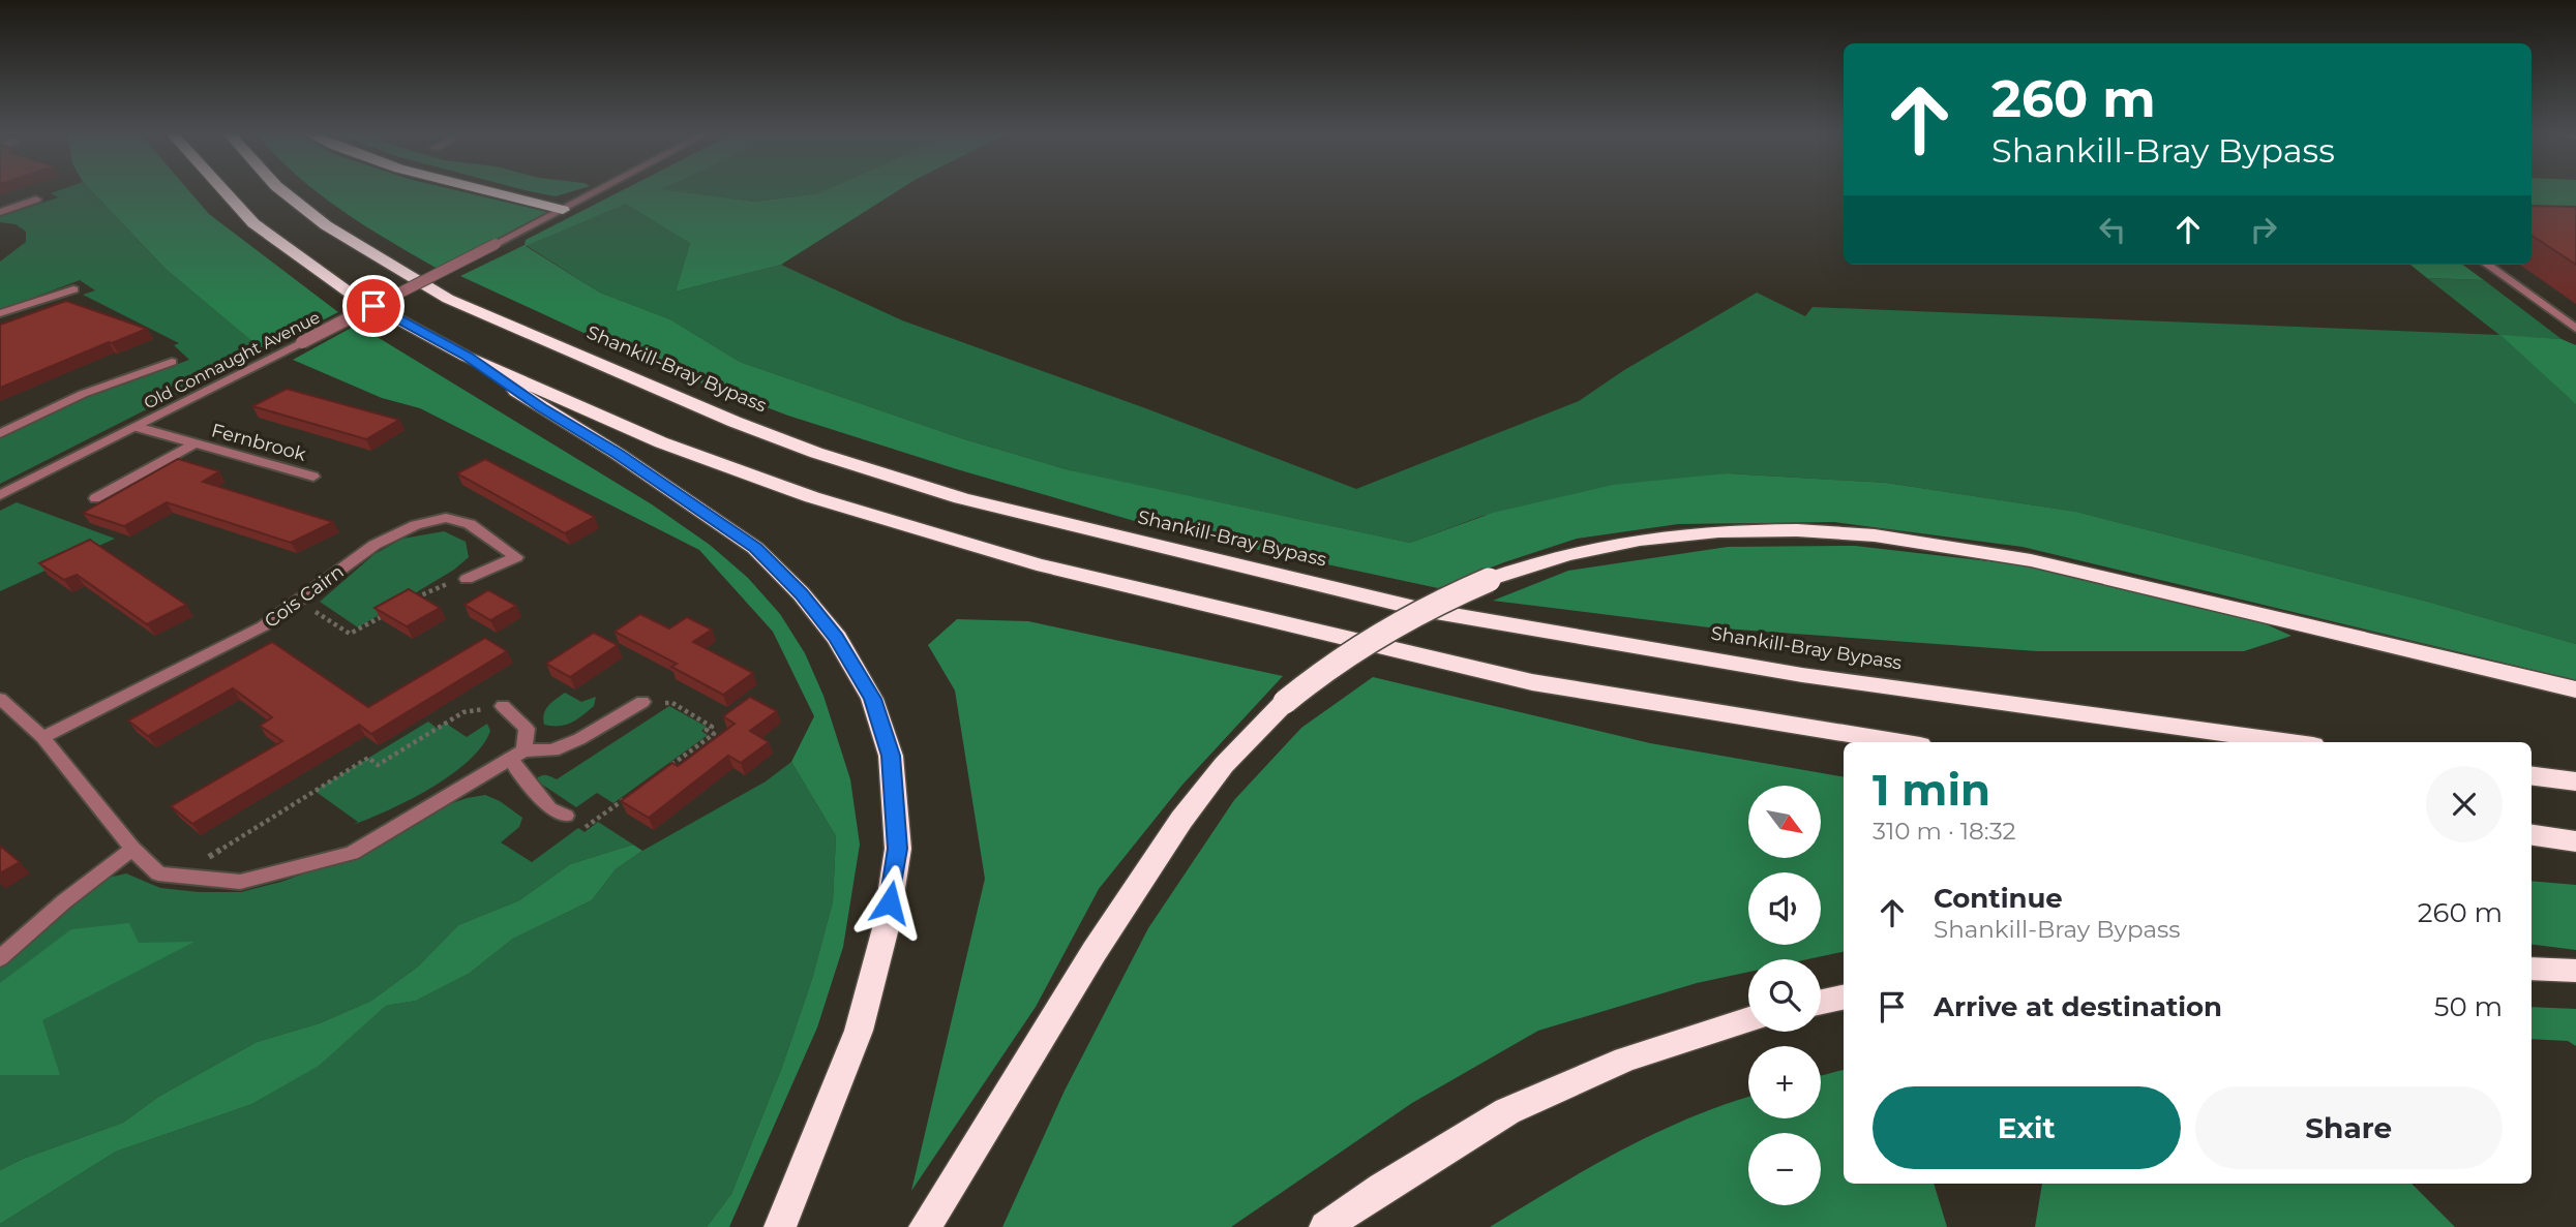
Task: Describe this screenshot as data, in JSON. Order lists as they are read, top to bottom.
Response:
{
  "streets": {
    "highway": ["Shankill-Bray Bypass"],
    "street": ["Old Connaught Avenue", "Fernbrook", "Cois Cairn"]
  },
  "crossings": [
    ["Old Connaught Avenue", "Fernbrook"]
  ],
  "north": "bottom right",
  "page": {
    "turn": ["260 m", "Shankill-Bray Bypass"],
    "heading": ["1 min", "310 m · 18:32"],
    "map_buttons": ["+", "−"],
    "list": [
      {
        "name": "Continue",
        "note": "Shankill-Bray Bypass",
        "value": "260 m"
      },
      {
        "name": "Arrive at destination",
        "value": "50 m"
      }
    ],
    "buttons": ["Exit", "Share"]
  }
}
